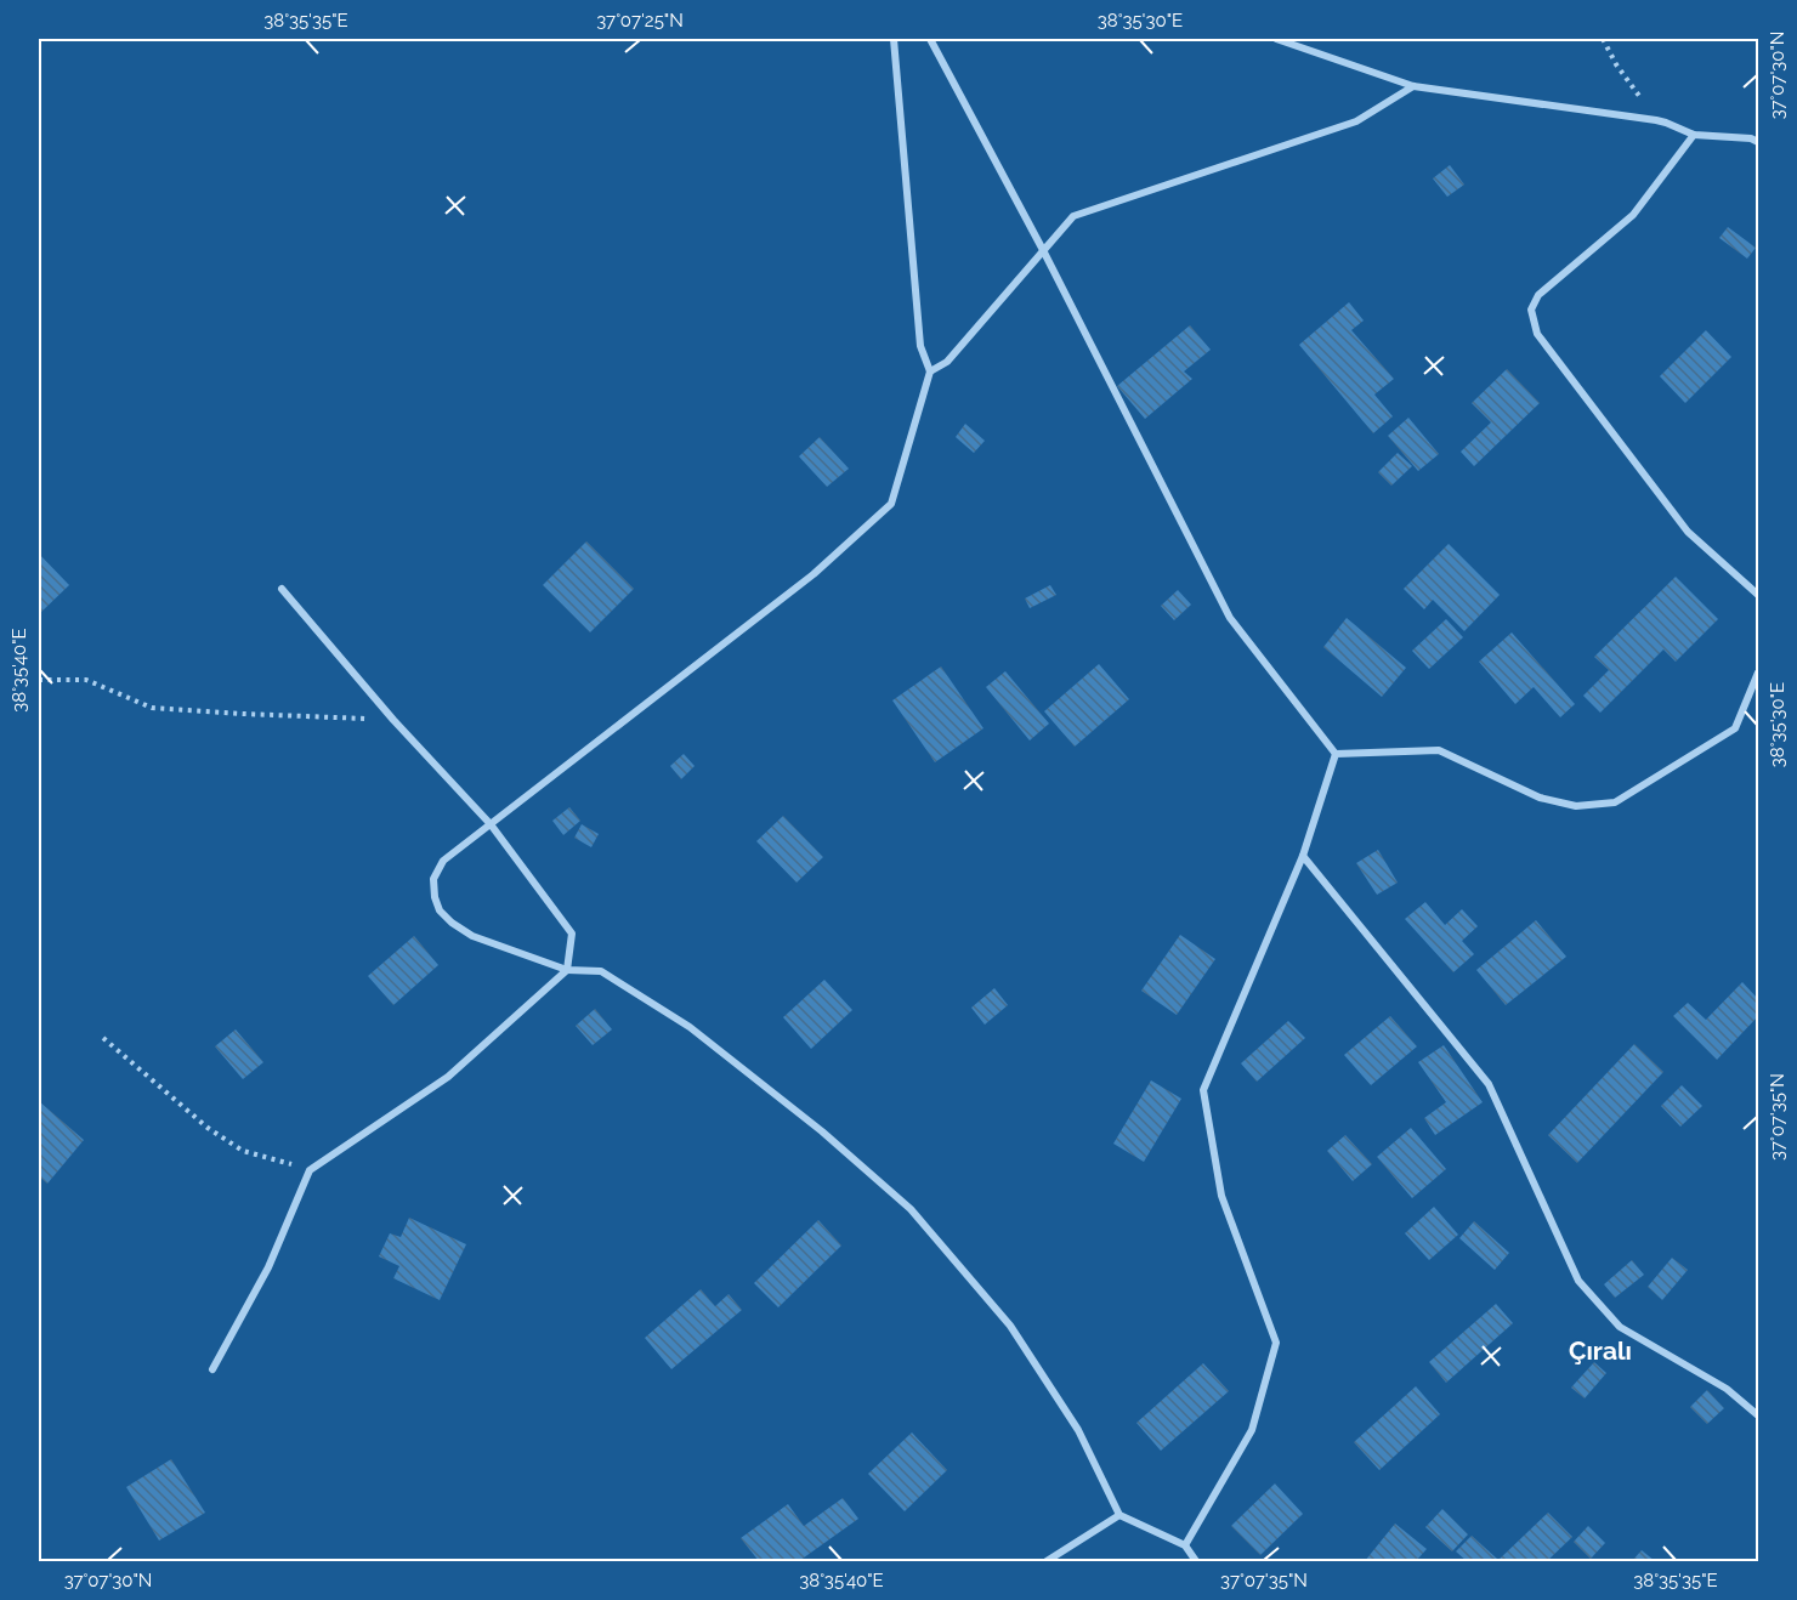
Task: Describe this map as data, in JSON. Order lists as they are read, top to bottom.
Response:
{
  "districts": ["Çıralı"],
  "coordinates": [
    "38°35'35\"E",
    "37°07'25\"N",
    "38°35'30\"E",
    "37°07'30\"N",
    "38°35'40\"E",
    "37°07'35\"N"
  ]
}
